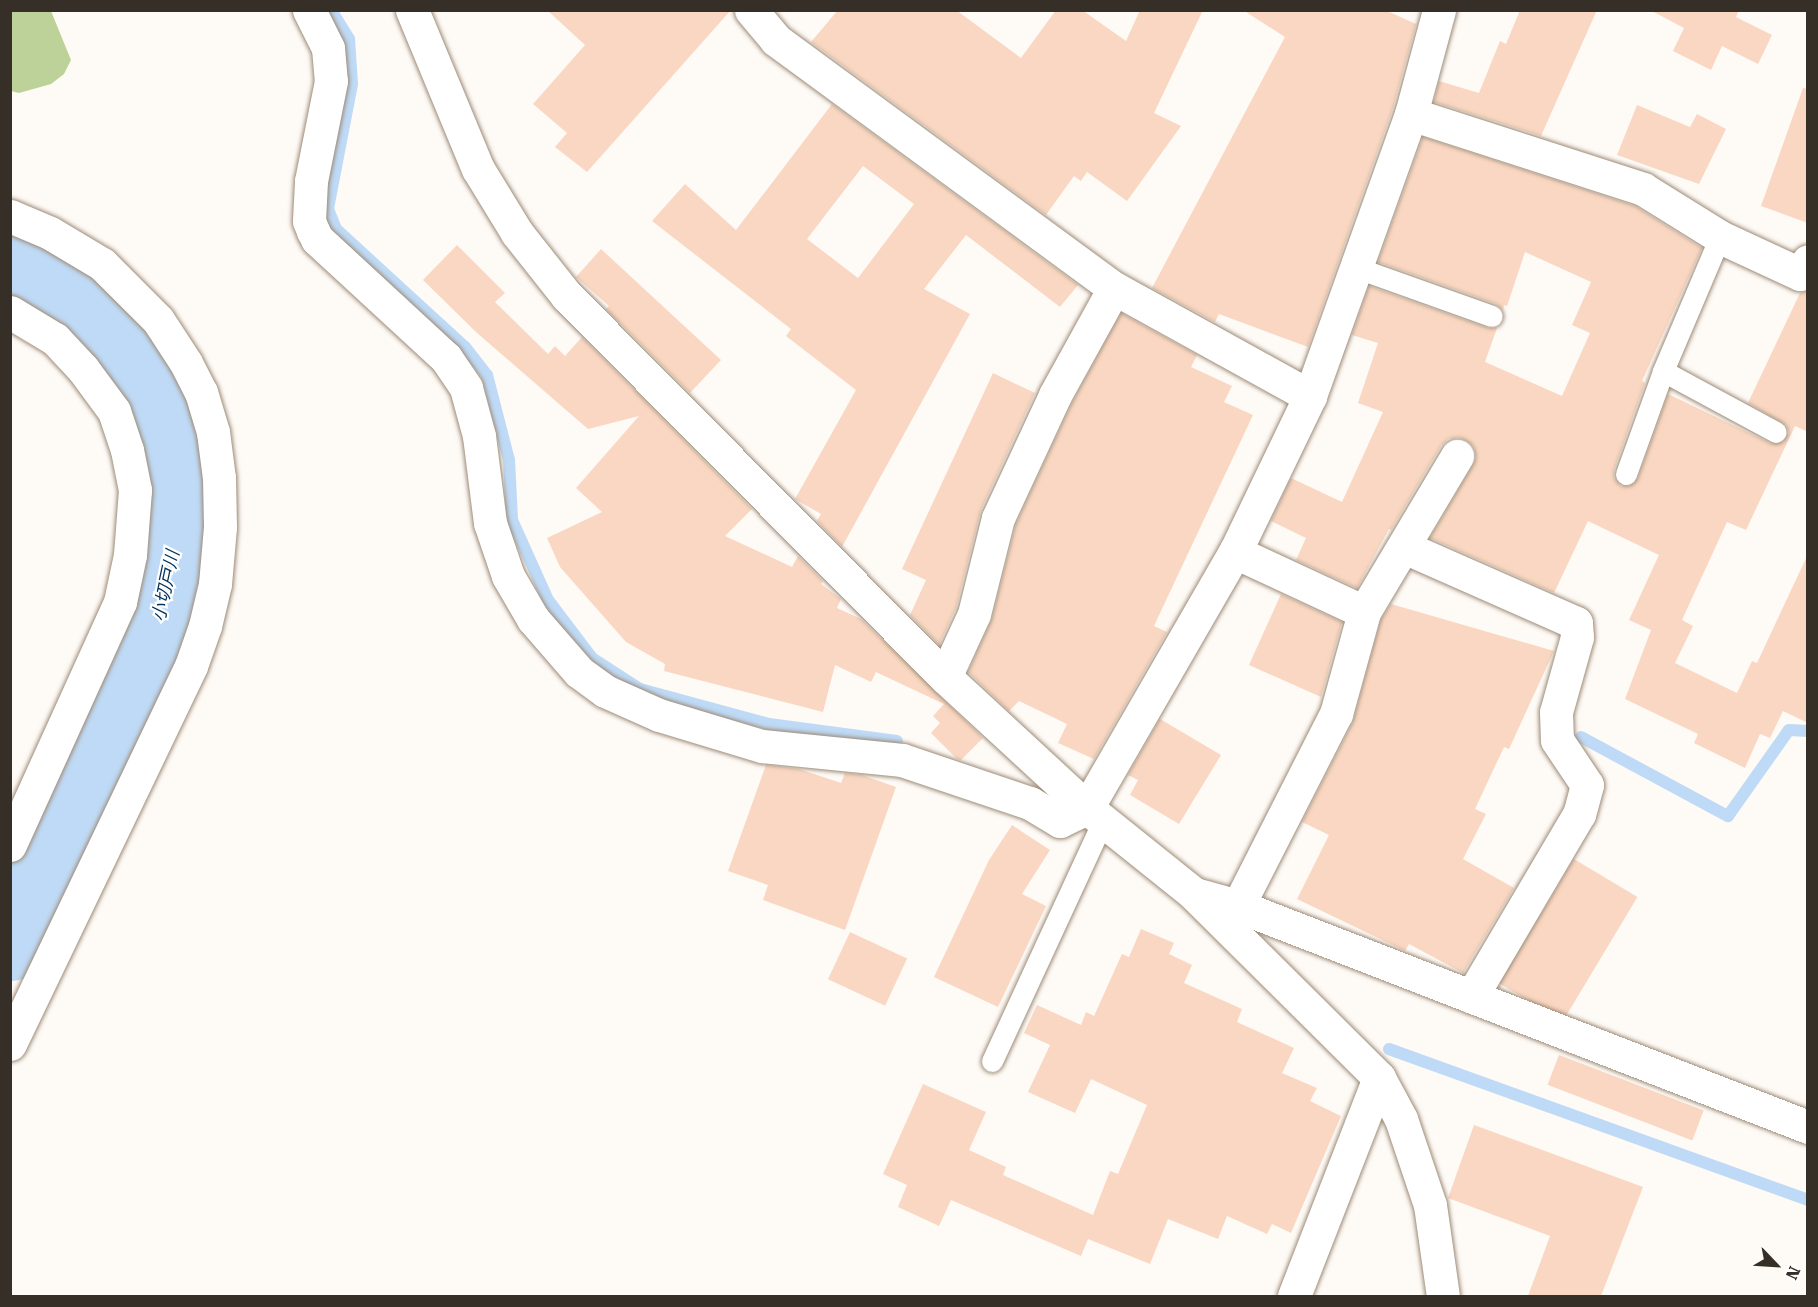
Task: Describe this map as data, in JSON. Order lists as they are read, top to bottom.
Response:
{
  "water": ["小切戸川"],
  "north": "bottom right"
}
